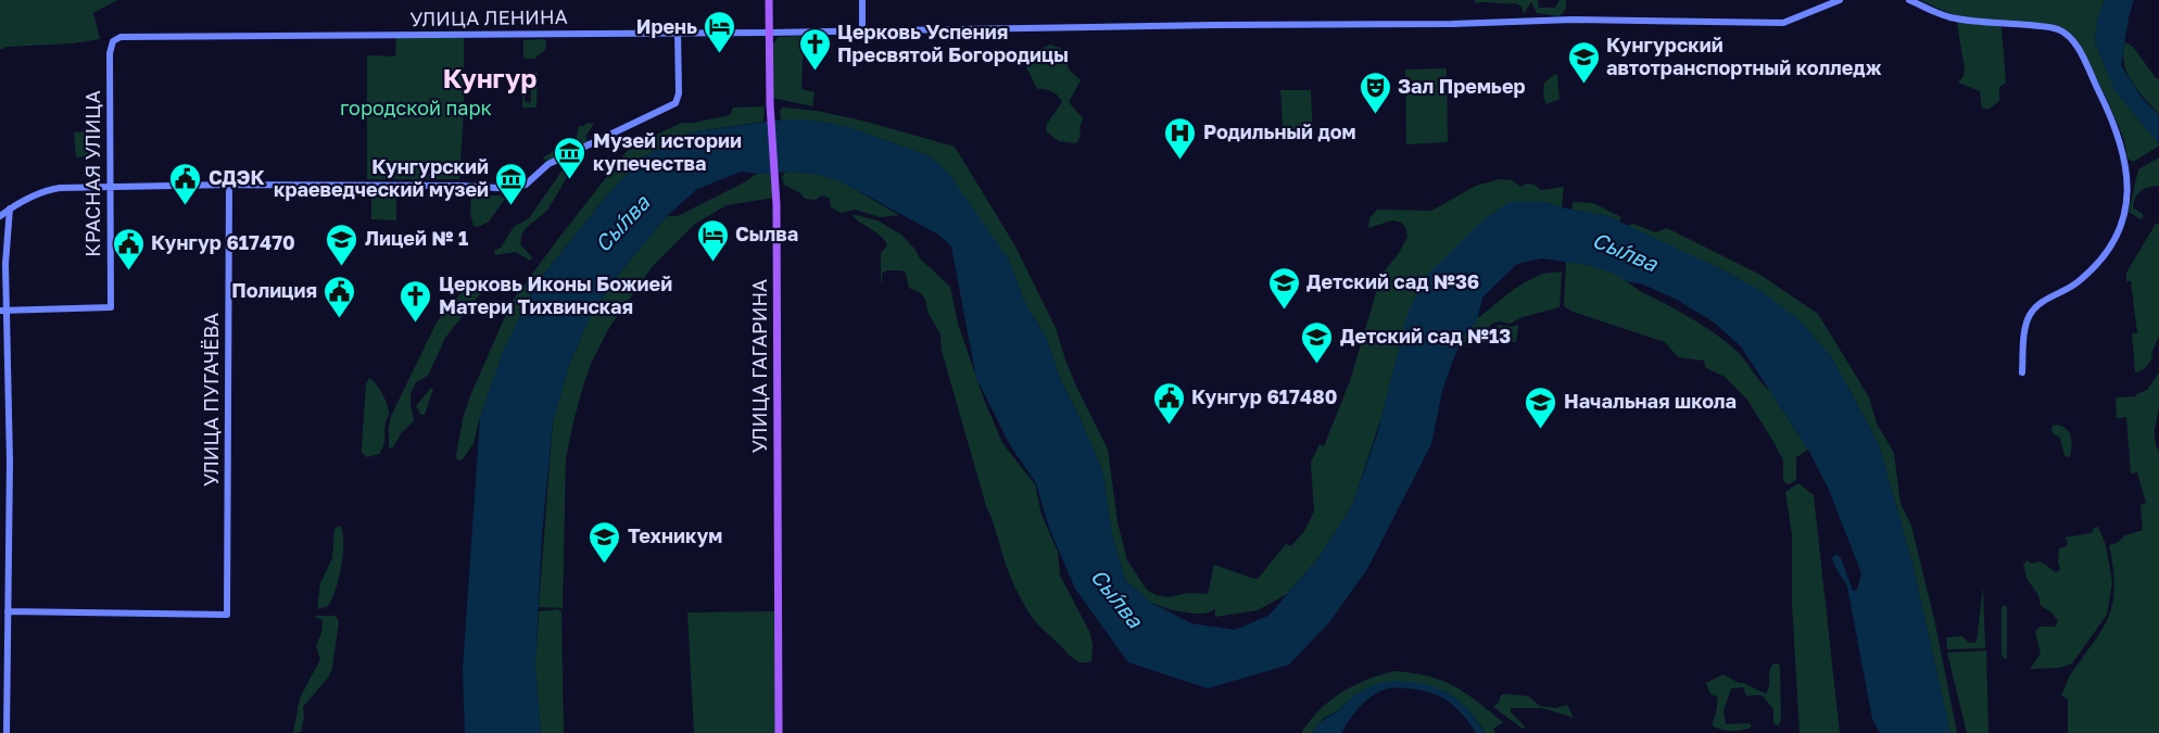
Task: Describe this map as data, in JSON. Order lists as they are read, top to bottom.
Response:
{
  "streets": {
    "main road": ["УЛИЦА ГАГАРИНА"],
    "street": ["УЛИЦА ЛЕНИНА", "КРАСНАЯ УЛИЦА", "УЛИЦА ПУГАЧЁВА"]
  },
  "crossings": [
    ["УЛИЦА ЛЕНИНА", "КРАСНАЯ УЛИЦА"],
    ["УЛИЦА ЛЕНИНА", "УЛИЦА ГАГАРИНА"]
  ],
  "districts": ["Кунгур"],
  "water": ["Сы́лва"],
  "parks": ["городской парк"],
  "places": {
    "hotel": ["Ирень", "Сылва"],
    "church": ["Церковь Успения Пресвятой Богородицы", "Церковь Иконы Божией Матери Тихвинская"],
    "school or university": [
      "Кунгурский автотранспортный колледж",
      "Лицей № 1",
      "Детский сад №36",
      "Детский сад №13",
      "Начальная школа",
      "Техникум"
    ],
    "theatre": ["Зал Премьер"],
    "hospital": ["Родильный дом"],
    "museum": ["Музей истории купечества", "Кунгурский краеведческий музей"],
    "public building": [
      "СДЭК",
      "Кунгур 617470",
      "Полиция",
      "Кунгур 617480"
    ]
  }
}
